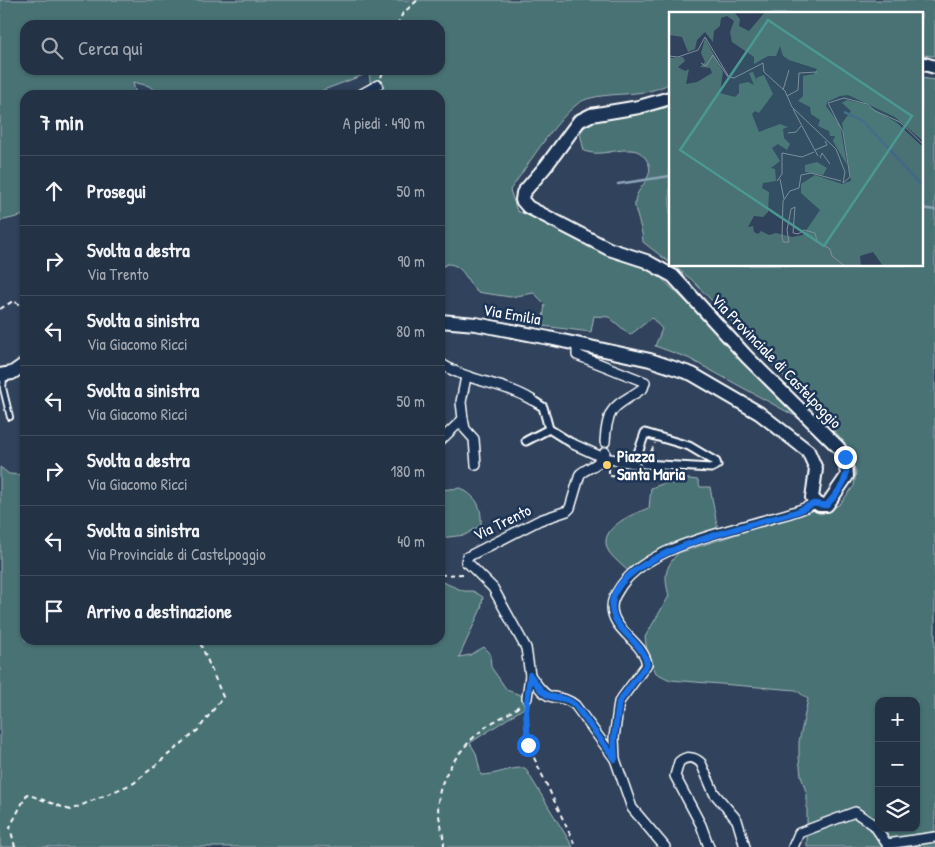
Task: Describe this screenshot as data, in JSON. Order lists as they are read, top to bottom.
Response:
{
  "streets": {
    "main road": ["Via Emilia", "Via Provinciale di Castelpoggio"],
    "street": ["Via Trento"]
  },
  "places": ["Piazza Santa Maria"],
  "page": {
    "search": "Cerca qui",
    "heading": ["7 min", "A piedi · 490 m"],
    "list": [
      ["Prosegui", "50 m"],
      ["Svolta a destra", "Via Trento", "90 m"],
      ["Svolta a sinistra", "Via Giacomo Ricci", "80 m"],
      ["Svolta a sinistra", "Via Giacomo Ricci", "50 m"],
      ["Svolta a destra", "Via Giacomo Ricci", "180 m"],
      ["Svolta a sinistra", "Via Provinciale di Castelpoggio", "40 m"],
      "Arrivo a destinazione"
    ],
    "map_buttons": ["+", "−"]
  }
}
